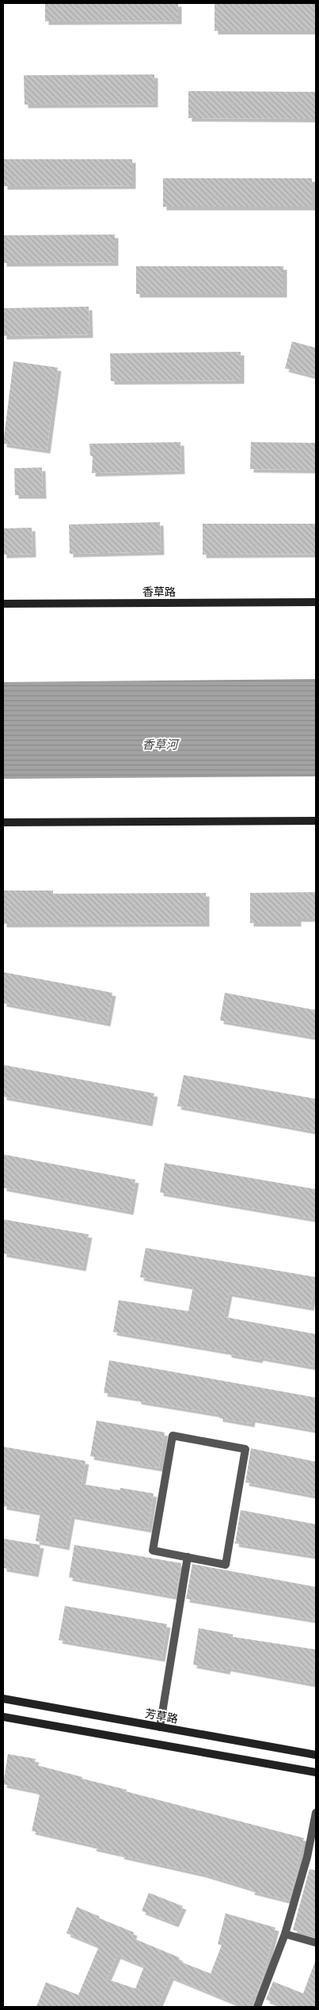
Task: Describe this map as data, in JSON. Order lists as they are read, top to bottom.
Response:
{
  "streets": {
    "street": ["香草路", "芳草路"]
  },
  "water": ["香草河"]
}
